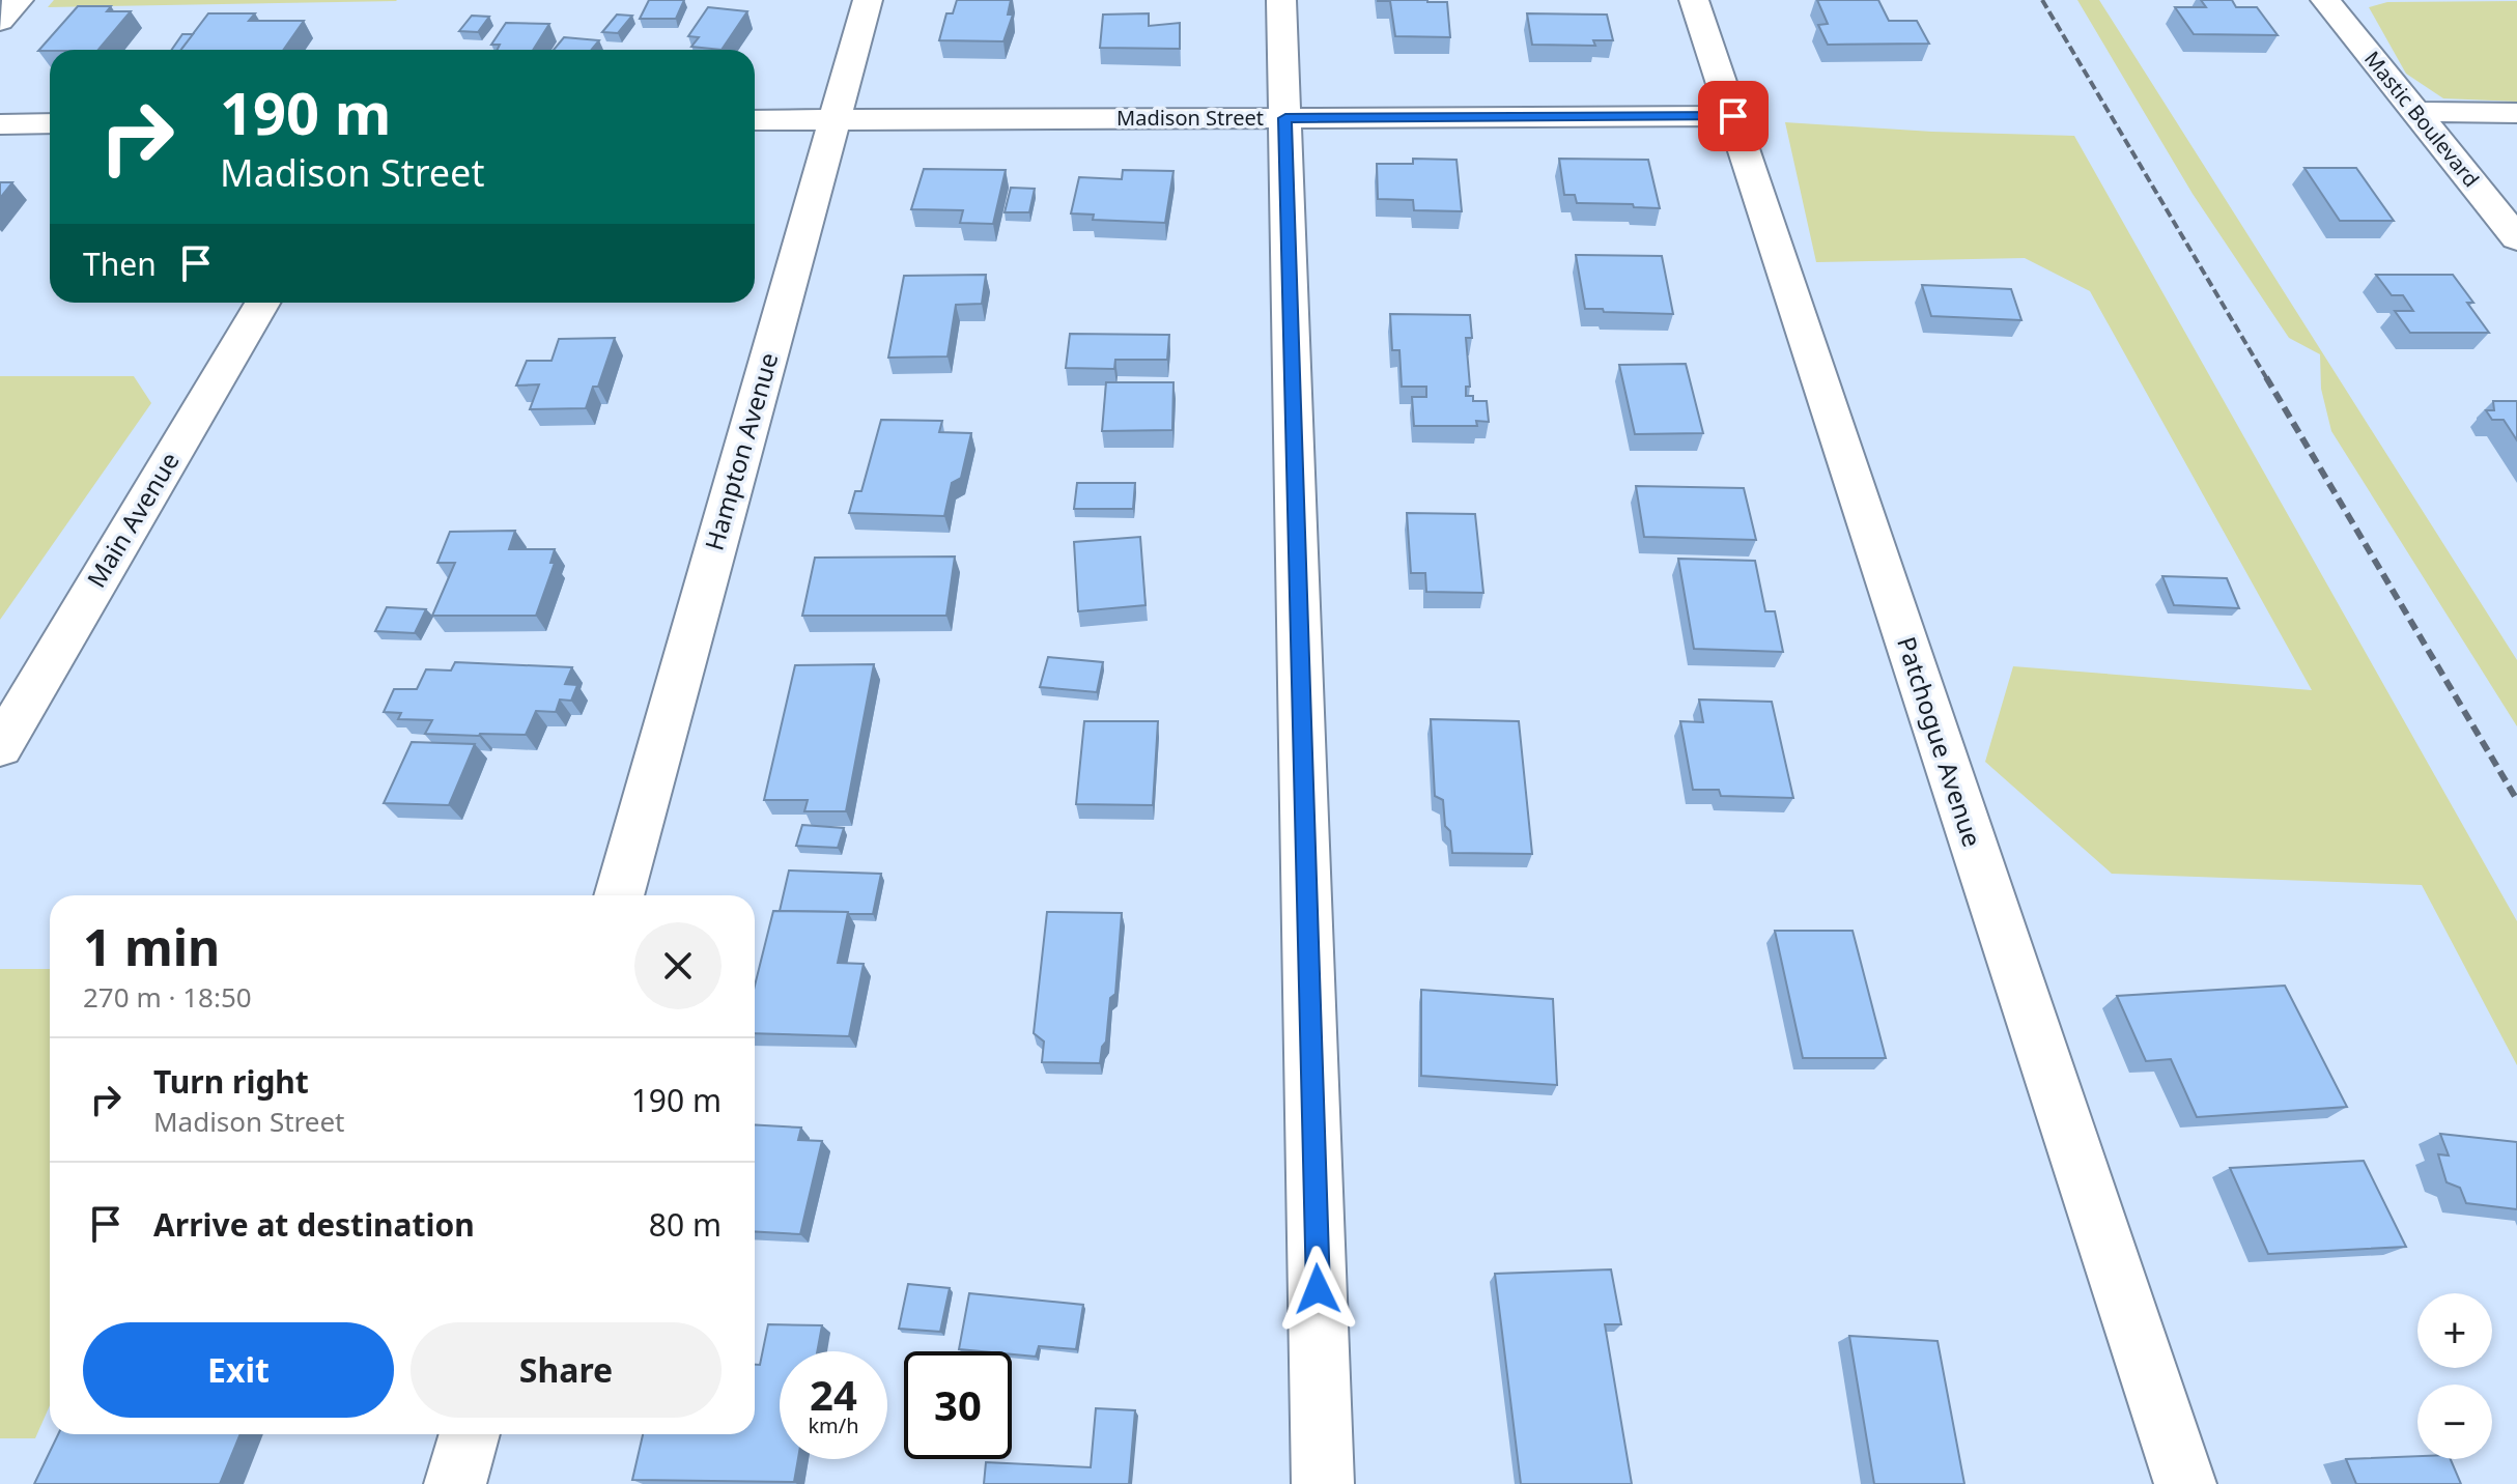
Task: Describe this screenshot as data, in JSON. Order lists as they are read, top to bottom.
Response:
{
  "streets": {
    "street": [
      "Madison Street",
      "Mastic Boulevard",
      "Hampton Avenue",
      "Main Avenue",
      "Patchogue Avenue"
    ]
  },
  "crossings": [
    ["Madison Street", "Hampton Avenue"],
    ["Madison Street", "Patchogue Avenue"]
  ],
  "page": {
    "turn": ["190 m", "Madison Street"],
    "then": "Then",
    "heading": ["1 min", "270 m · 18:50"],
    "list": [
      {
        "name": "Turn right",
        "note": "Madison Street",
        "value": "190 m"
      },
      {
        "name": "Arrive at destination",
        "value": "80 m"
      }
    ],
    "map_buttons": ["+", "−"],
    "buttons": ["Exit", "Share"],
    "speed": "24 km/h",
    "limit": "30"
  }
}
